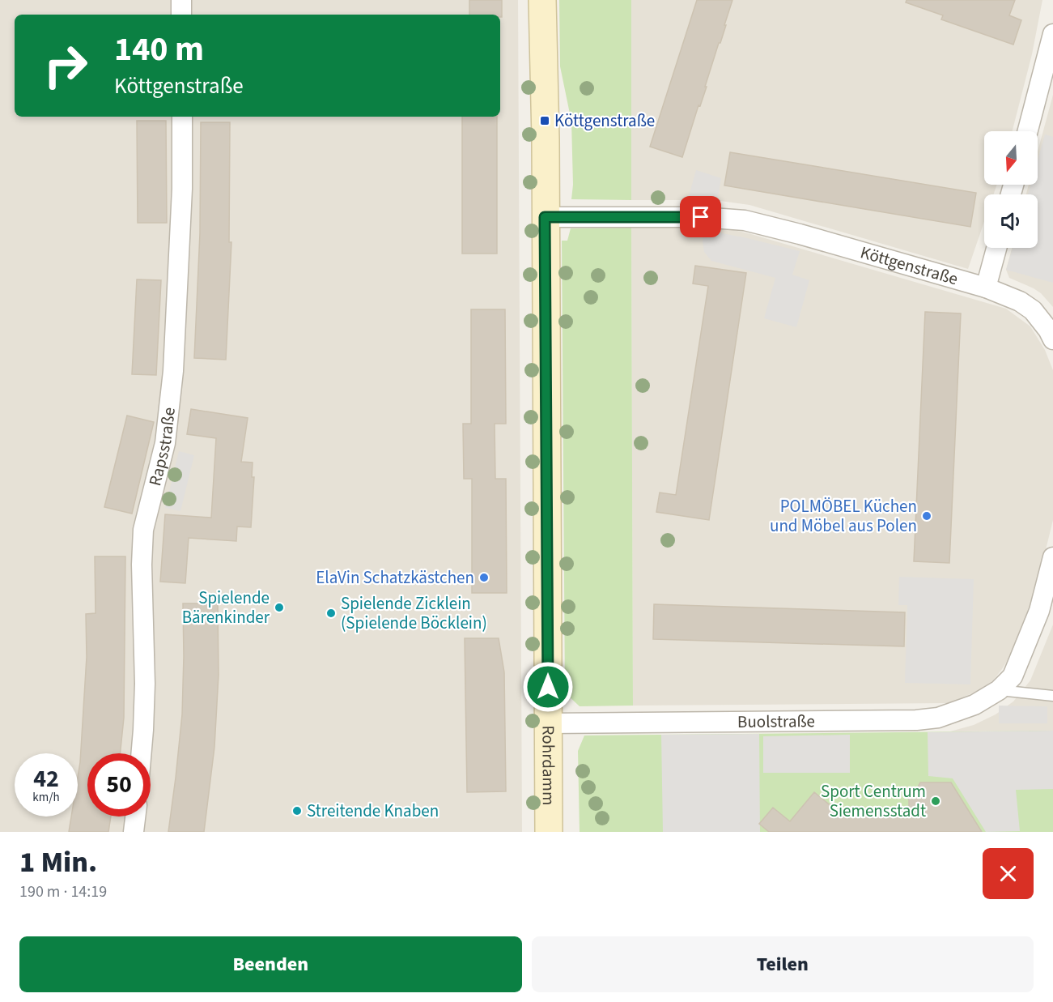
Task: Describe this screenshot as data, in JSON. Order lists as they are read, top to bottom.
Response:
{
  "streets": {
    "main road": ["Rohrdamm"],
    "street": ["Köttgenstraße", "Rapsstraße", "Buolstraße"]
  },
  "crossings": [
    ["Köttgenstraße", "Rohrdamm"],
    ["Buolstraße", "Rohrdamm"]
  ],
  "places": {
    "transit": ["Köttgenstraße"],
    "other": [
      "POLMÖBEL Küchen und Möbel aus Polen",
      "ElaVin Schatzkästchen",
      "Spielende Bärenkinder",
      "Spielende Zicklein (Spielende Böcklein)",
      "Sport Centrum Siemensstadt",
      "Streitende Knaben"
    ]
  },
  "north": "bottom",
  "page": {
    "turn": ["140 m", "Köttgenstraße"],
    "speed": "42 km/h",
    "limit": "50",
    "heading": ["1 Min.", "190 m · 14:19"],
    "buttons": ["Beenden", "Teilen"]
  }
}
